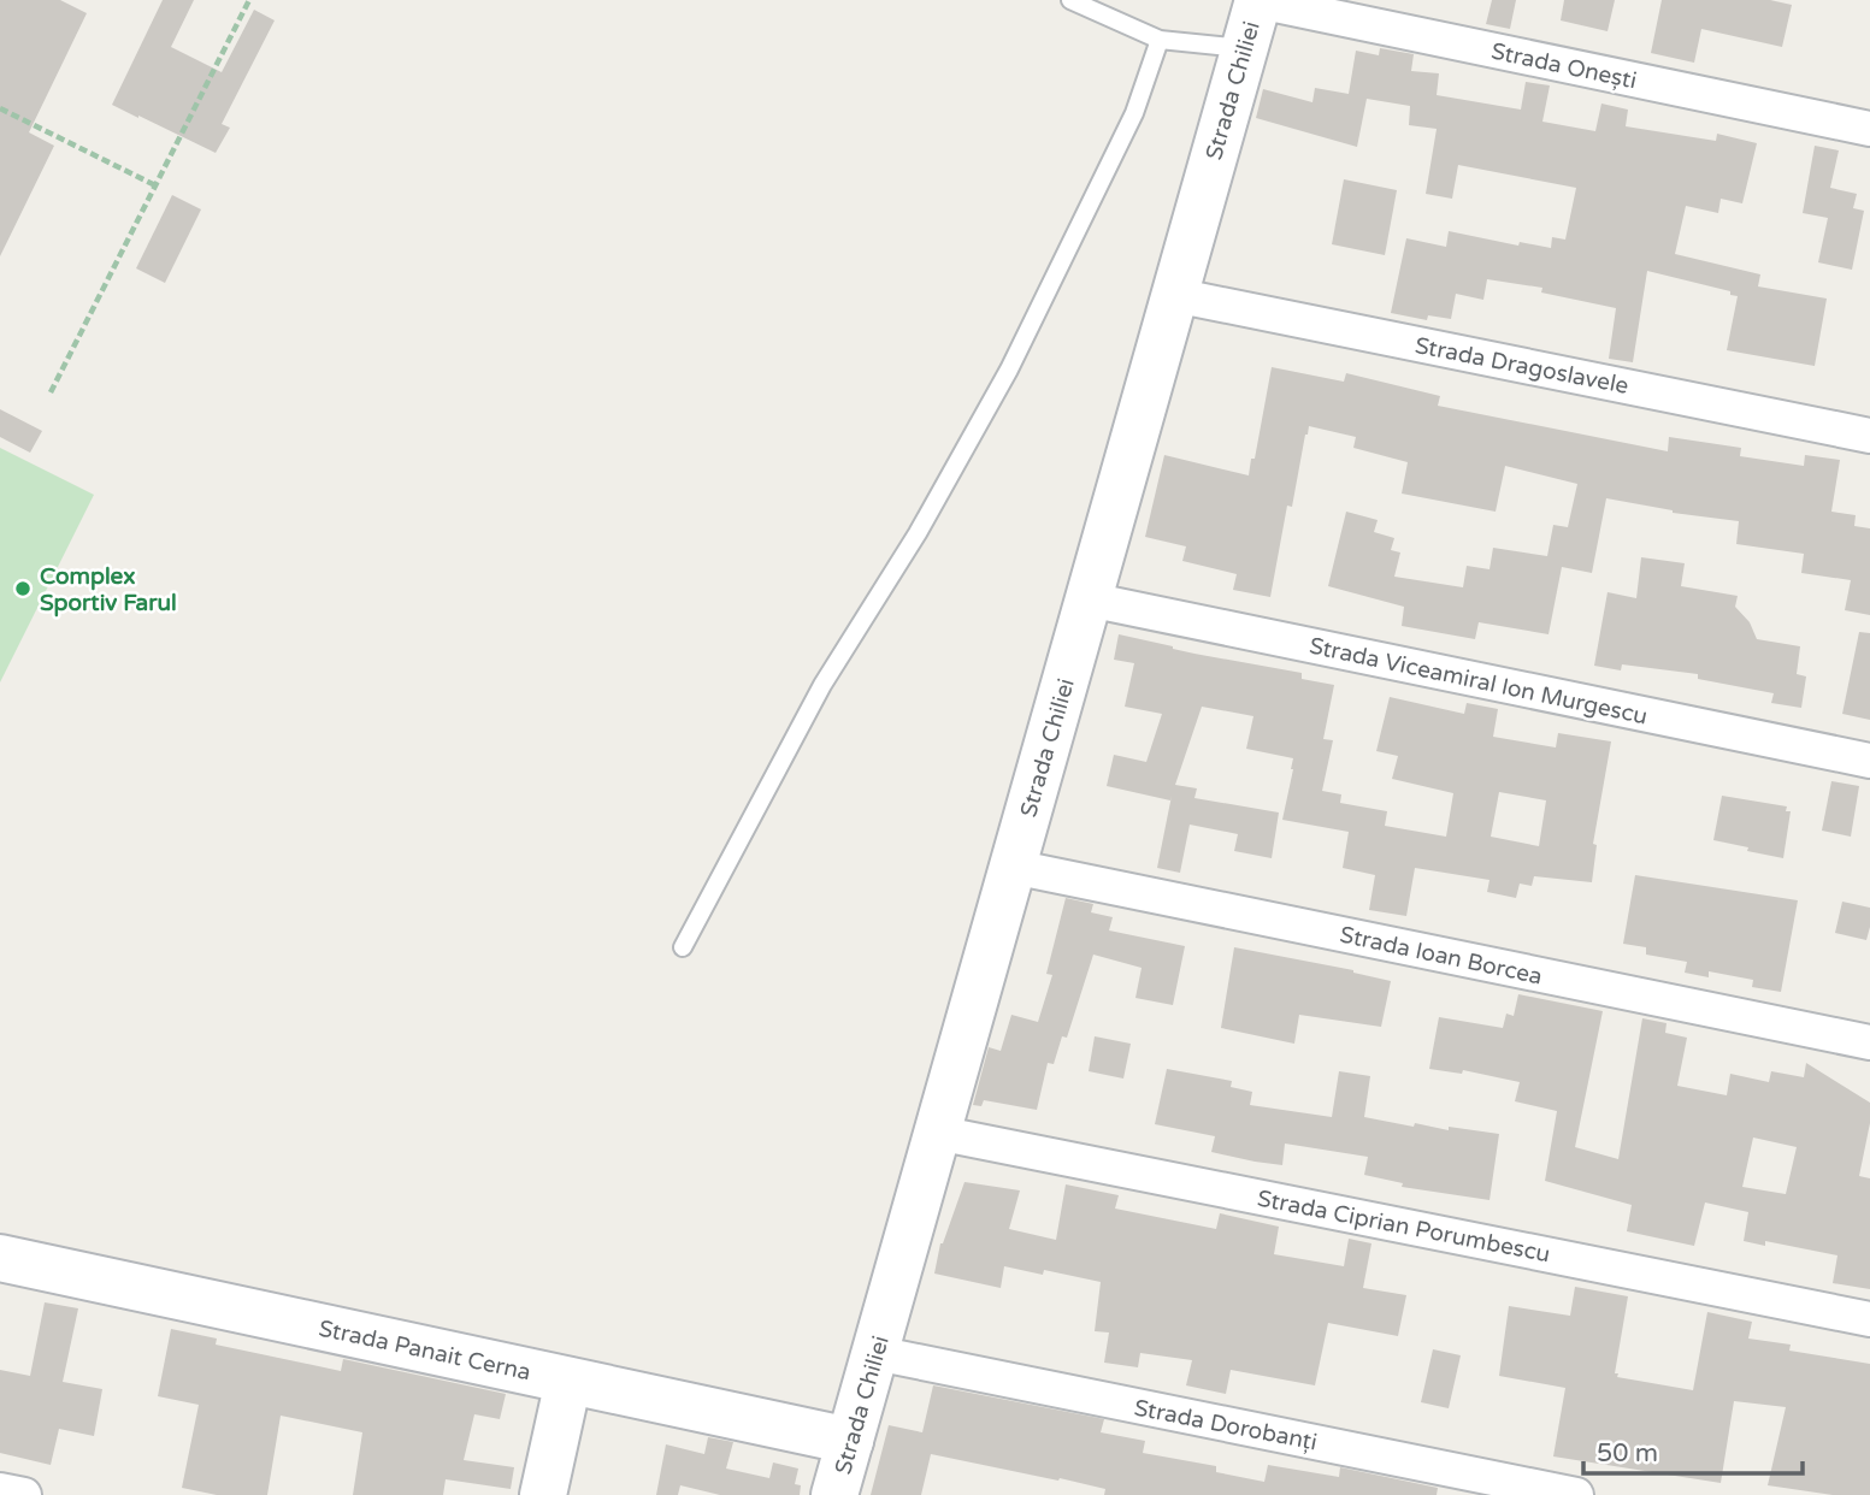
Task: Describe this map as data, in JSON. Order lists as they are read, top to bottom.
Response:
{
  "streets": {
    "street": [
      "Strada Onești",
      "Strada Chiliei",
      "Strada Dragoslavele",
      "Strada Viceamiral Ion Murgescu",
      "Strada Ioan Borcea",
      "Strada Ciprian Porumbescu",
      "Strada Panait Cerna",
      "Strada Dorobanți"
    ]
  },
  "crossings": [
    ["Strada Onești", "Strada Chiliei"],
    ["Strada Chiliei", "Strada Dragoslavele"],
    ["Strada Chiliei", "Strada Viceamiral Ion Murgescu"],
    ["Strada Chiliei", "Strada Ioan Borcea"],
    ["Strada Chiliei", "Strada Ciprian Porumbescu"],
    ["Strada Chiliei", "Strada Panait Cerna"],
    ["Strada Chiliei", "Strada Dorobanți"]
  ],
  "places": ["Complex Sportiv Farul"],
  "scale_bar": "50 m"
}
